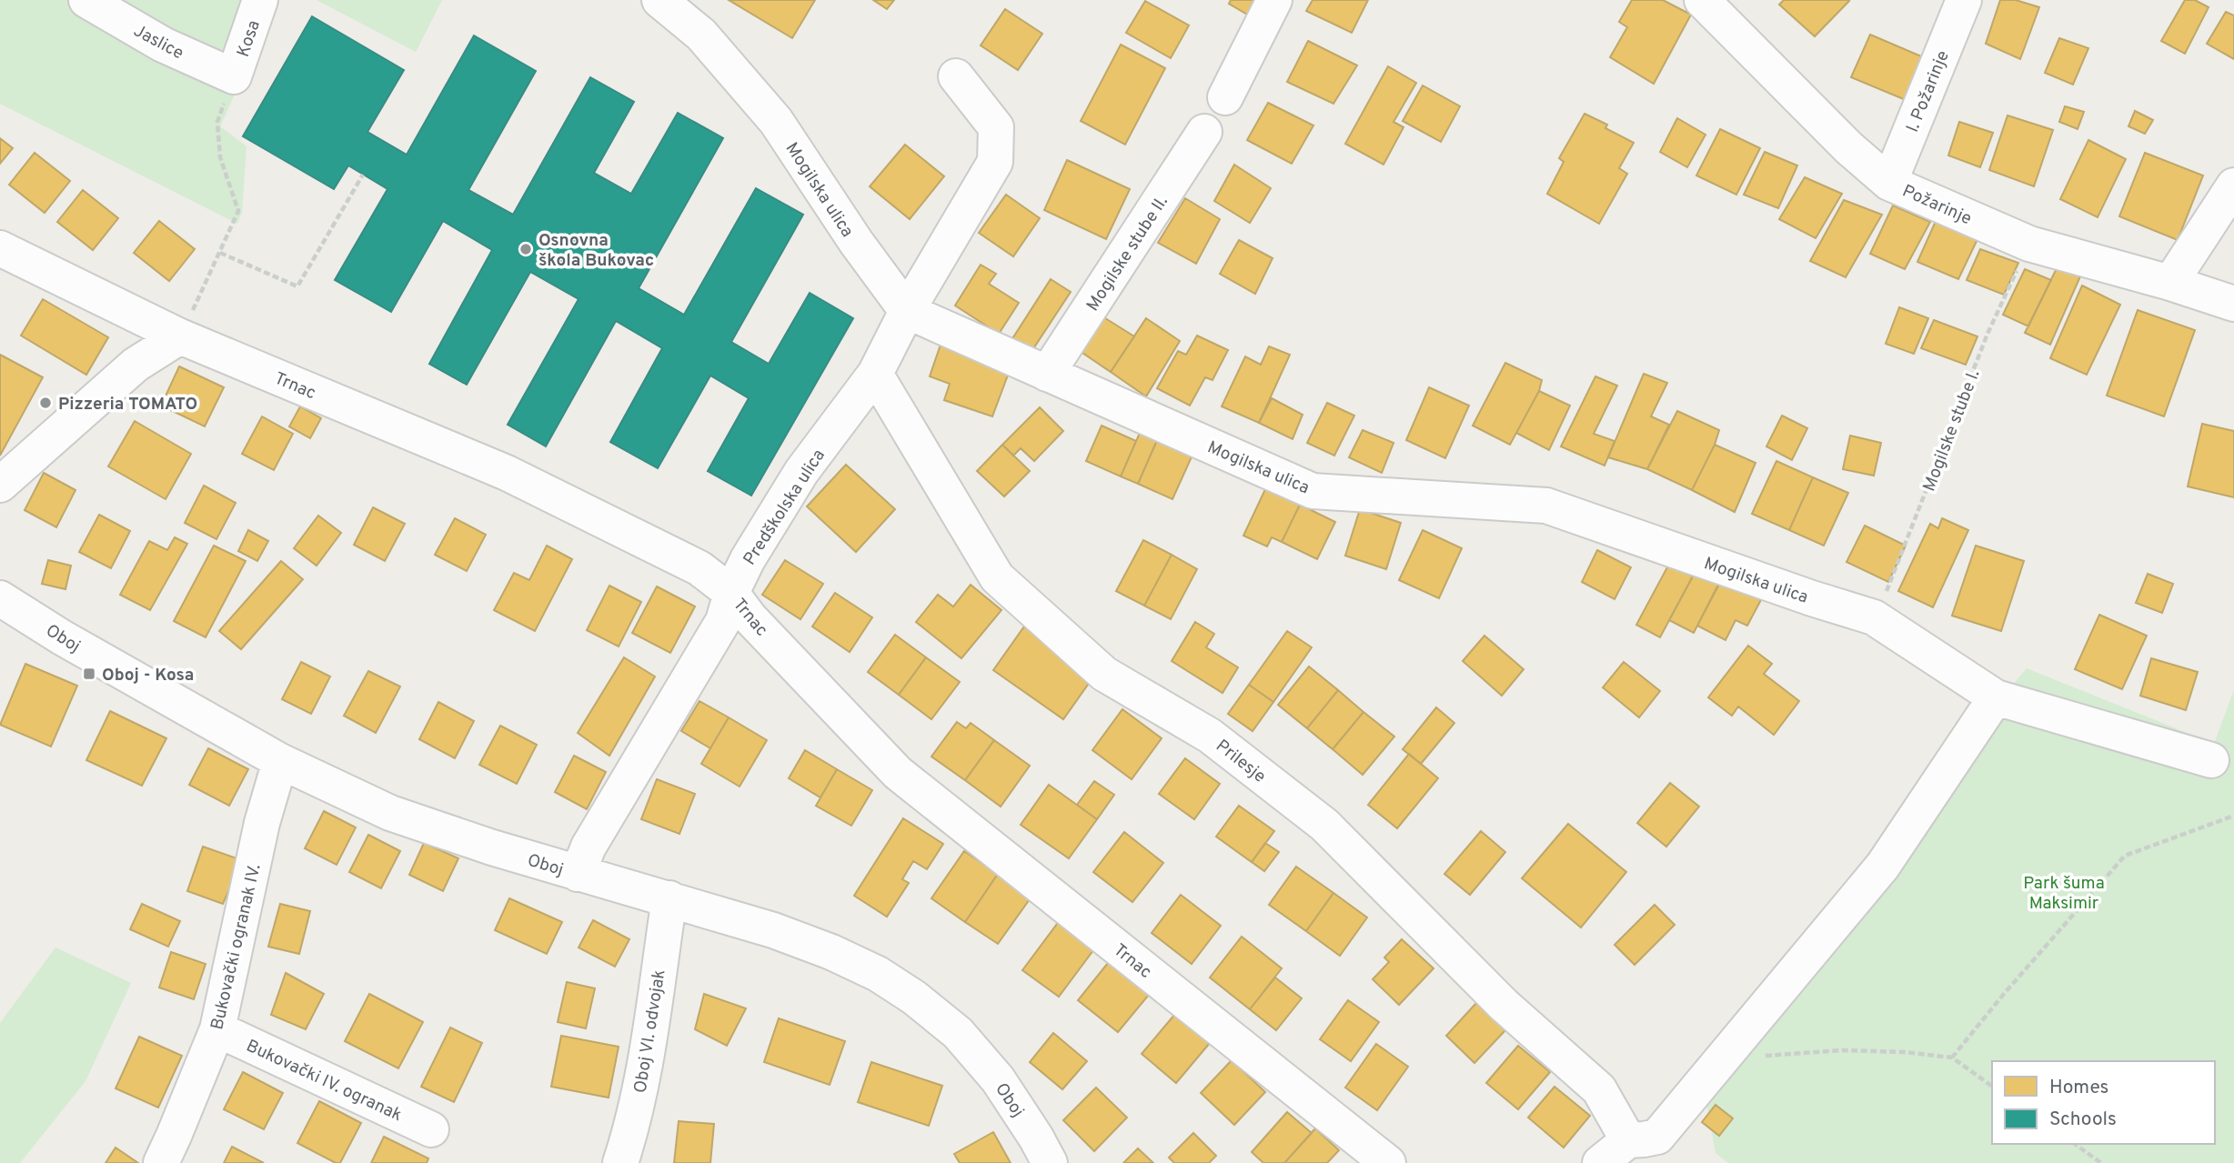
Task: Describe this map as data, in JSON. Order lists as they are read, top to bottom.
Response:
{
  "streets": {
    "street": [
      "Kosa",
      "Jaslice",
      "I. Požarinje",
      "Mogilska ulica",
      "Požarinje",
      "Mogilske stube II.",
      "Trnac",
      "Predškolska ulica",
      "Oboj",
      "Prilesje",
      "Bukovački ogranak IV.",
      "Oboj VI. odvojak",
      "Bukovački IV. ogranak"
    ],
    "path": ["Mogilske stube I."]
  },
  "crossings": [
    ["Kosa", "Jaslice"],
    ["I. Požarinje", "Požarinje"],
    ["Mogilska ulica", "Mogilske stube II."],
    ["Mogilska ulica", "Mogilske stube I."],
    ["Mogilska ulica", "Predškolska ulica"],
    ["Požarinje", "Mogilske stube I."],
    ["Trnac", "Predškolska ulica"],
    ["Predškolska ulica", "Oboj"],
    ["Predškolska ulica", "Prilesje"],
    ["Oboj", "Bukovački ogranak IV."],
    ["Oboj", "Oboj VI. odvojak"],
    ["Bukovački ogranak IV.", "Bukovački IV. ogranak"]
  ],
  "parks": ["Park šuma Maksimir"],
  "places": {
    "other": ["Osnovna škola Bukovac", "Pizzeria TOMATO"],
    "transit": ["Oboj - Kosa"]
  },
  "legend": ["Homes", "Schools"]
}
